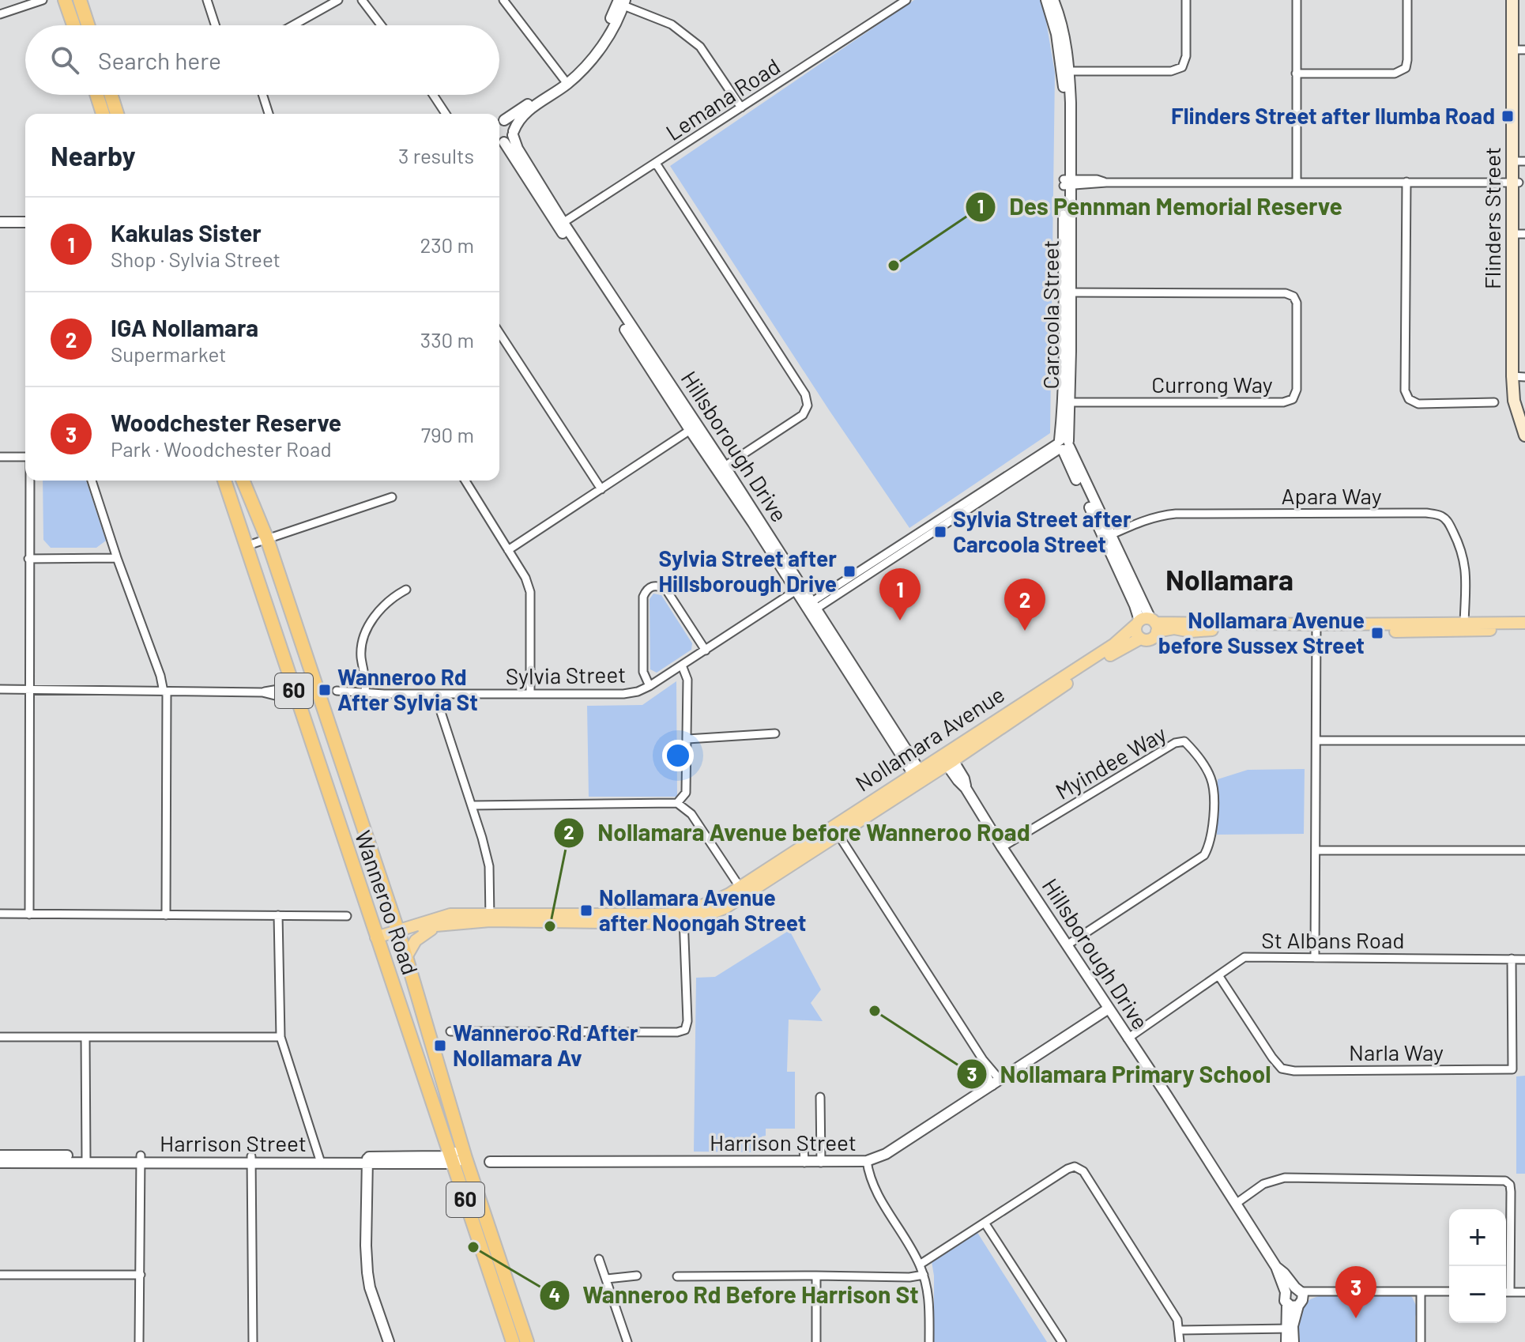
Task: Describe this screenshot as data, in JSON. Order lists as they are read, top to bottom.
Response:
{
  "streets": {
    "highway": ["60", "Wanneroo Road"],
    "main road": ["Flinders Street", "Nollamara Avenue"],
    "street": [
      "Lemana Road",
      "Carcoola Street",
      "Currong Way",
      "Hillsborough Drive",
      "Apara Way",
      "Sylvia Street",
      "Myindee Way",
      "St Albans Road",
      "Narla Way",
      "Harrison Street"
    ]
  },
  "crossings": [
    ["Lemana Road", "Hillsborough Drive"],
    ["Carcoola Street", "Currong Way"],
    ["Carcoola Street", "Apara Way"],
    ["Carcoola Street", "Nollamara Avenue"],
    ["Hillsborough Drive", "Sylvia Street"],
    ["Hillsborough Drive", "Nollamara Avenue"],
    ["Hillsborough Drive", "Myindee Way"],
    ["Hillsborough Drive", "St Albans Road"],
    ["Hillsborough Drive", "Harrison Street"],
    ["Nollamara Avenue", "Wanneroo Road"],
    ["Wanneroo Road", "Harrison Street"],
    ["St Albans Road", "Narla Way"]
  ],
  "districts": ["Nollamara"],
  "places": {
    "transit": [
      "Flinders Street after Ilumba Road",
      "Sylvia Street after Carcoola Street",
      "Sylvia Street after Hillsborough Drive",
      "Nollamara Avenue before Sussex Street",
      "Wanneroo Rd After Sylvia St",
      "Nollamara Avenue after Noongah Street",
      "Wanneroo Rd After Nollamara Av"
    ],
    "other": [
      "Des Pennman Memorial Reserve",
      "Nollamara Avenue before Wanneroo Road",
      "Nollamara Primary School",
      "Wanneroo Rd Before Harrison St"
    ]
  },
  "page": {
    "search": "Search here",
    "heading": ["Nearby", "3 results"],
    "list": [
      {
        "mark": "1",
        "name": "Kakulas Sister",
        "note": "Shop · Sylvia Street",
        "value": "230 m"
      },
      {
        "mark": "2",
        "name": "IGA Nollamara",
        "note": "Supermarket",
        "value": "330 m"
      },
      {
        "mark": "3",
        "name": "Woodchester Reserve",
        "note": "Park · Woodchester Road",
        "value": "790 m"
      }
    ],
    "pins": ["1", "2", "3"],
    "map_buttons": ["+", "−"]
  }
}
